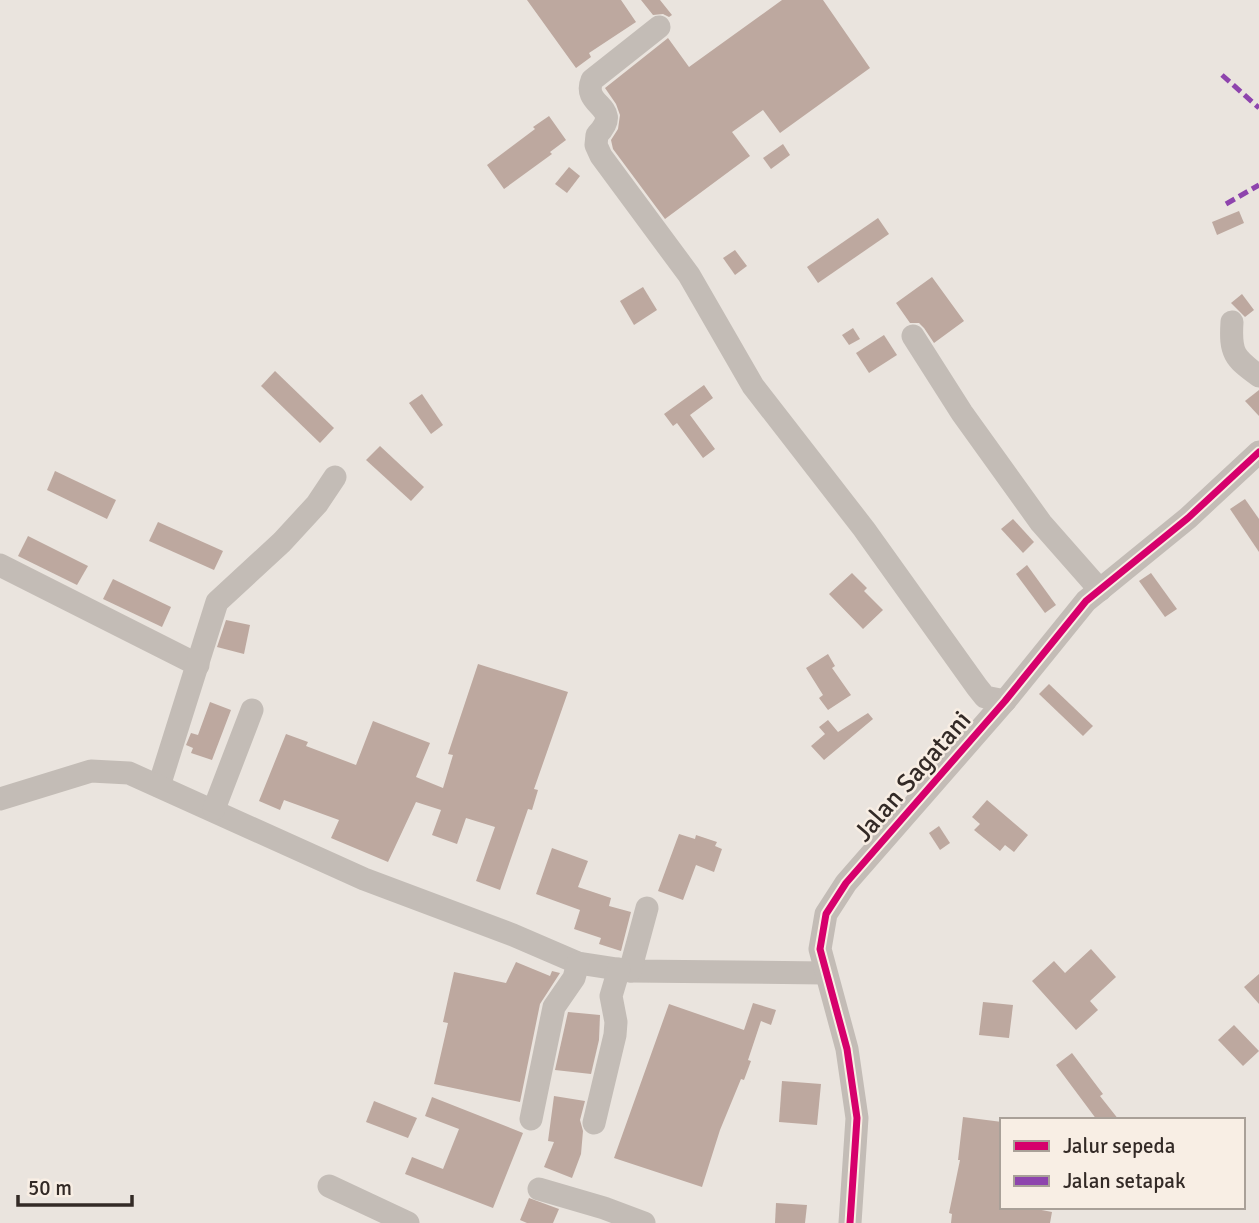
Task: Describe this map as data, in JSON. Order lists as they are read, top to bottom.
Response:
{
  "streets": {
    "street": ["Jalan Sagatani"]
  },
  "legend": ["Jalur sepeda", "Jalan setapak"],
  "scale_bar": "50 m"
}
